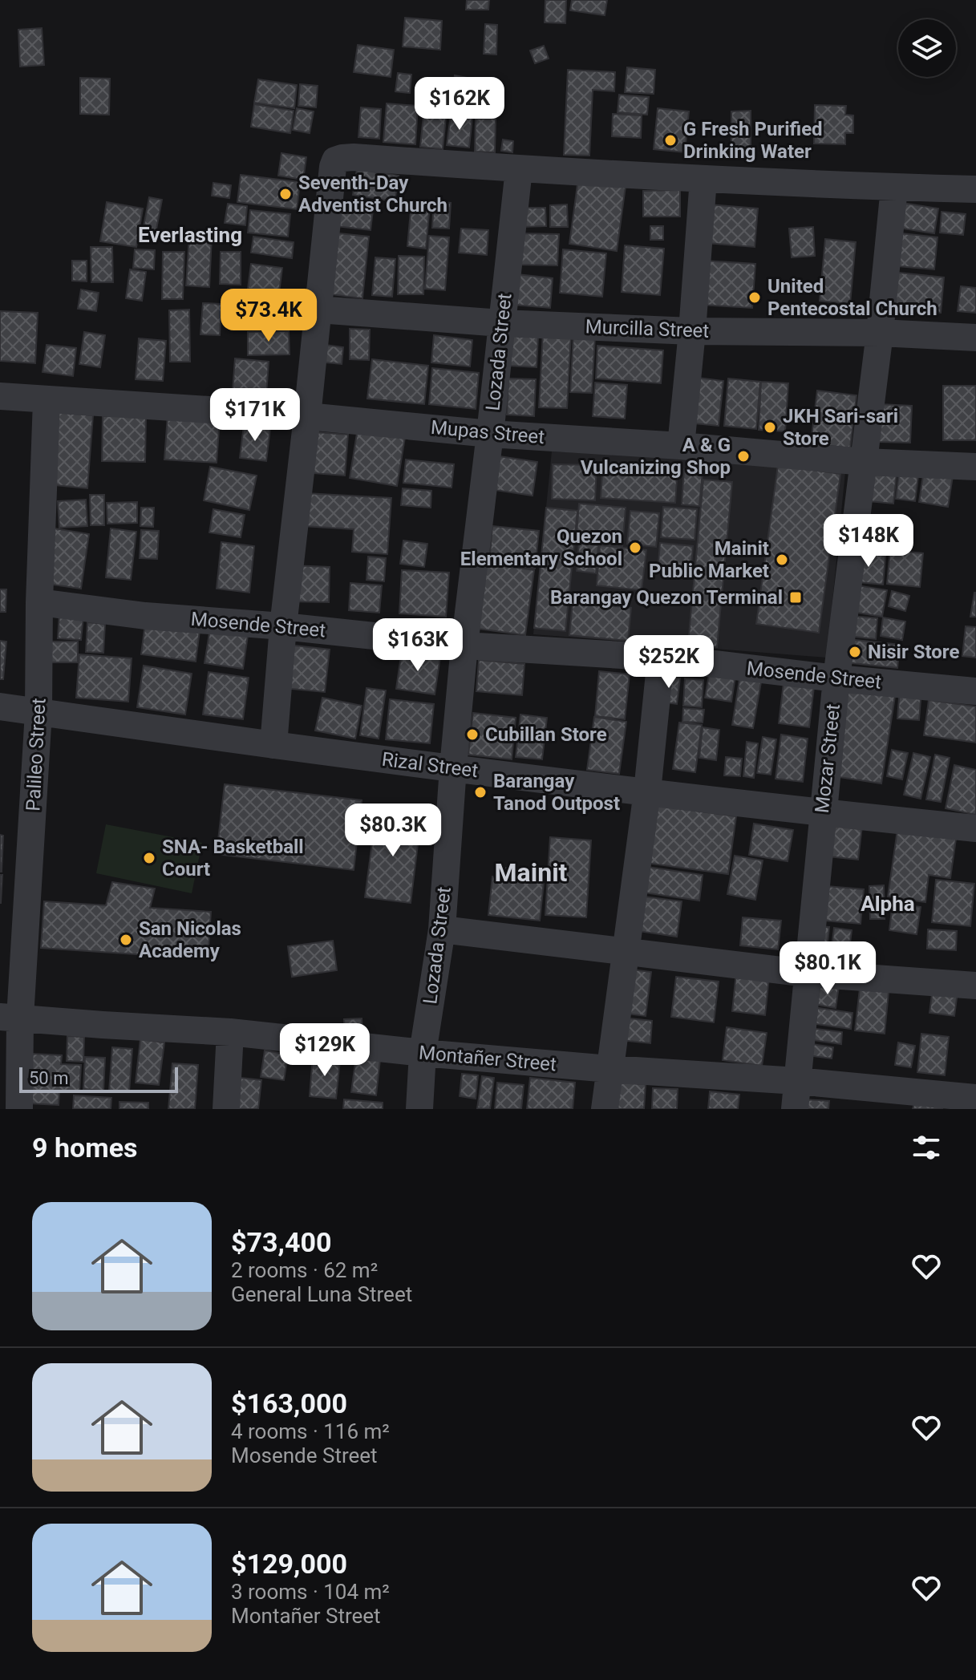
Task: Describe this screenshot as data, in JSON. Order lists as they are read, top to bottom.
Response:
{
  "streets": {
    "street": [
      "Murcilla Street",
      "Lozada Street",
      "Mupas Street",
      "Mosende Street",
      "Palileo Street",
      "Mozar Street",
      "Rizal Street",
      "Montañer Street"
    ]
  },
  "crossings": [
    ["Murcilla Street", "Lozada Street"],
    ["Murcilla Street", "Mozar Street"],
    ["Lozada Street", "Mupas Street"],
    ["Lozada Street", "Mosende Street"],
    ["Lozada Street", "Rizal Street"],
    ["Lozada Street", "Montañer Street"],
    ["Mupas Street", "Palileo Street"],
    ["Mupas Street", "Mozar Street"],
    ["Mosende Street", "Palileo Street"],
    ["Mosende Street", "Mozar Street"],
    ["Palileo Street", "Rizal Street"],
    ["Palileo Street", "Montañer Street"],
    ["Mozar Street", "Rizal Street"],
    ["Mozar Street", "Montañer Street"]
  ],
  "districts": ["Everlasting", "Mainit", "Alpha"],
  "places": {
    "other": [
      "G Fresh Purified Drinking Water",
      "Seventh-Day Adventist Church",
      "United Pentecostal Church",
      "JKH Sari-sari Store",
      "A & G Vulcanizing Shop",
      "Quezon Elementary School",
      "Mainit Public Market",
      "Nisir Store",
      "Cubillan Store",
      "Barangay Tanod Outpost",
      "SNA- Basketball Court",
      "San Nicolas Academy"
    ],
    "transit": ["Barangay Quezon Terminal"]
  },
  "scale_bar": "50 m",
  "page": {
    "price": [
      "$162K",
      "$73.4K",
      "$171K",
      "$148K",
      "$163K",
      "$252K",
      "$80.3K",
      "$80.1K",
      "$129K"
    ],
    "scale": "50 m",
    "heading": "9 homes",
    "list": [
      {
        "name": "$73,400",
        "note": "2 rooms · 62 m² · General Luna Street"
      },
      {
        "name": "$163,000",
        "note": "4 rooms · 116 m² · Mosende Street"
      },
      {
        "name": "$129,000",
        "note": "3 rooms · 104 m² · Montañer Street"
      }
    ]
  }
}
